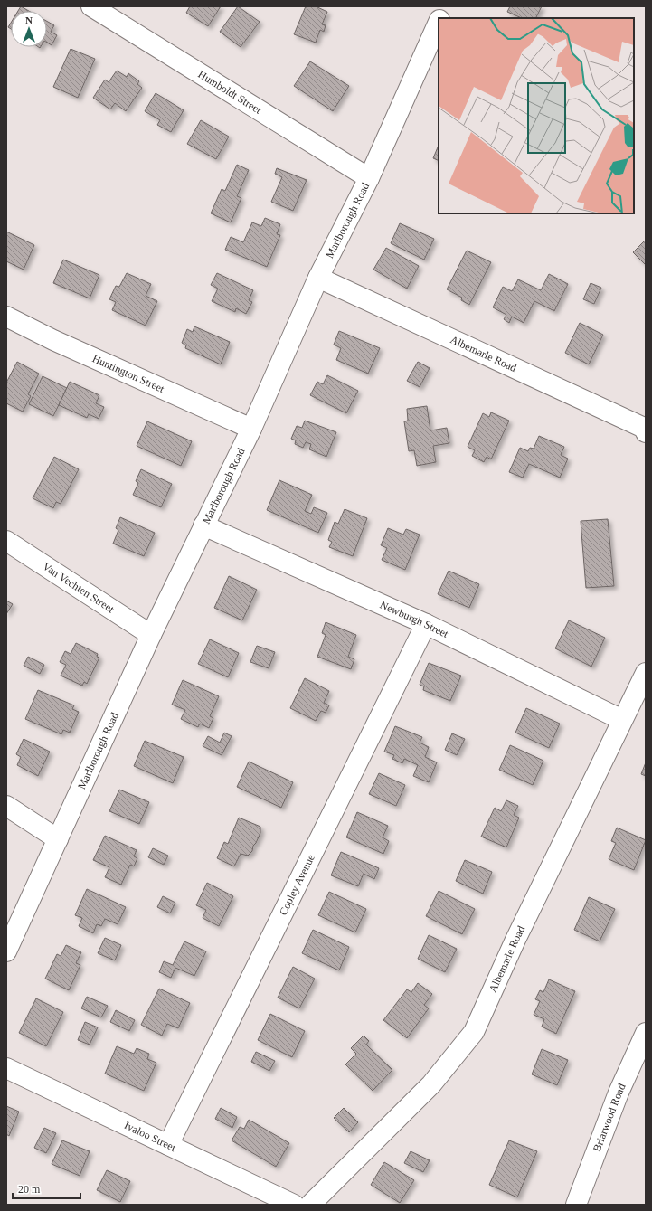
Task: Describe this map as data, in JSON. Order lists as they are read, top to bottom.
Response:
{
  "streets": {
    "street": [
      "Humboldt Street",
      "Marlborough Road",
      "Albemarle Road",
      "Huntington Street",
      "Van Vechten Street",
      "Newburgh Street",
      "Copley Avenue",
      "Briarwood Road",
      "Ivaloo Street"
    ]
  },
  "crossings": [
    ["Humboldt Street", "Marlborough Road"],
    ["Marlborough Road", "Albemarle Road"],
    ["Marlborough Road", "Huntington Street"],
    ["Marlborough Road", "Van Vechten Street"],
    ["Marlborough Road", "Newburgh Street"],
    ["Albemarle Road", "Newburgh Street"],
    ["Newburgh Street", "Copley Avenue"],
    ["Copley Avenue", "Ivaloo Street"]
  ],
  "scale_bar": "20 m",
  "north": "top"
}
